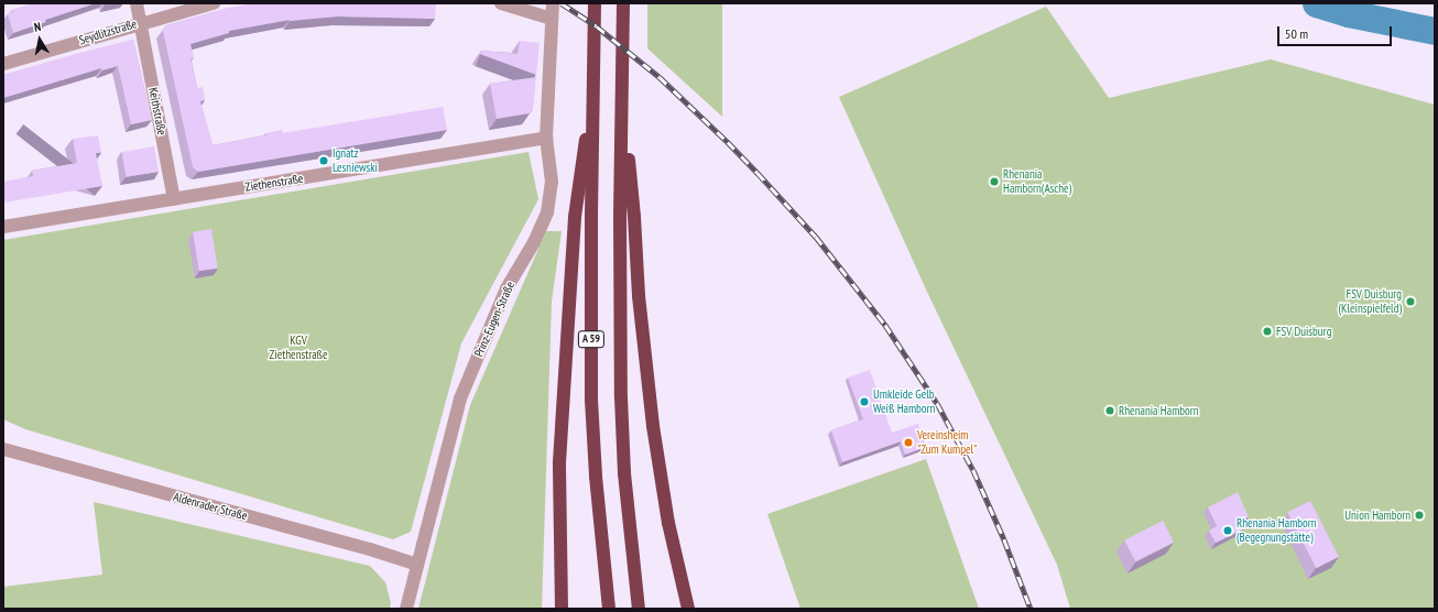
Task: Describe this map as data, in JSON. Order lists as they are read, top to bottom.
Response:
{
  "streets": {
    "highway": ["A 59"],
    "street": [
      "Seydlitzstraße",
      "Keithstraße",
      "Ziethenstraße",
      "Prinz-Eugen-Straße",
      "Aldenrader Straße"
    ]
  },
  "crossings": [
    ["Seydlitzstraße", "Keithstraße"],
    ["Keithstraße", "Ziethenstraße"],
    ["Ziethenstraße", "Prinz-Eugen-Straße"],
    ["Prinz-Eugen-Straße", "Aldenrader Straße"]
  ],
  "parks": ["KGV Ziethenstraße"],
  "places": [
    "Ignatz Lesniewski",
    "Rhenania Hamborn(Asche)",
    "FSV Duisburg (Kleinspielfeld)",
    "FSV Duisburg",
    "Umkleide Gelb Weiß Hamborn",
    "Rhenania Hamborn",
    "Vereinsheim \"Zum Kumpel\"",
    "Union Hamborn",
    "Rhenania Hamborn (Begegnungstätte)"
  ],
  "scale_bar": "50 m",
  "north": "top"
}
